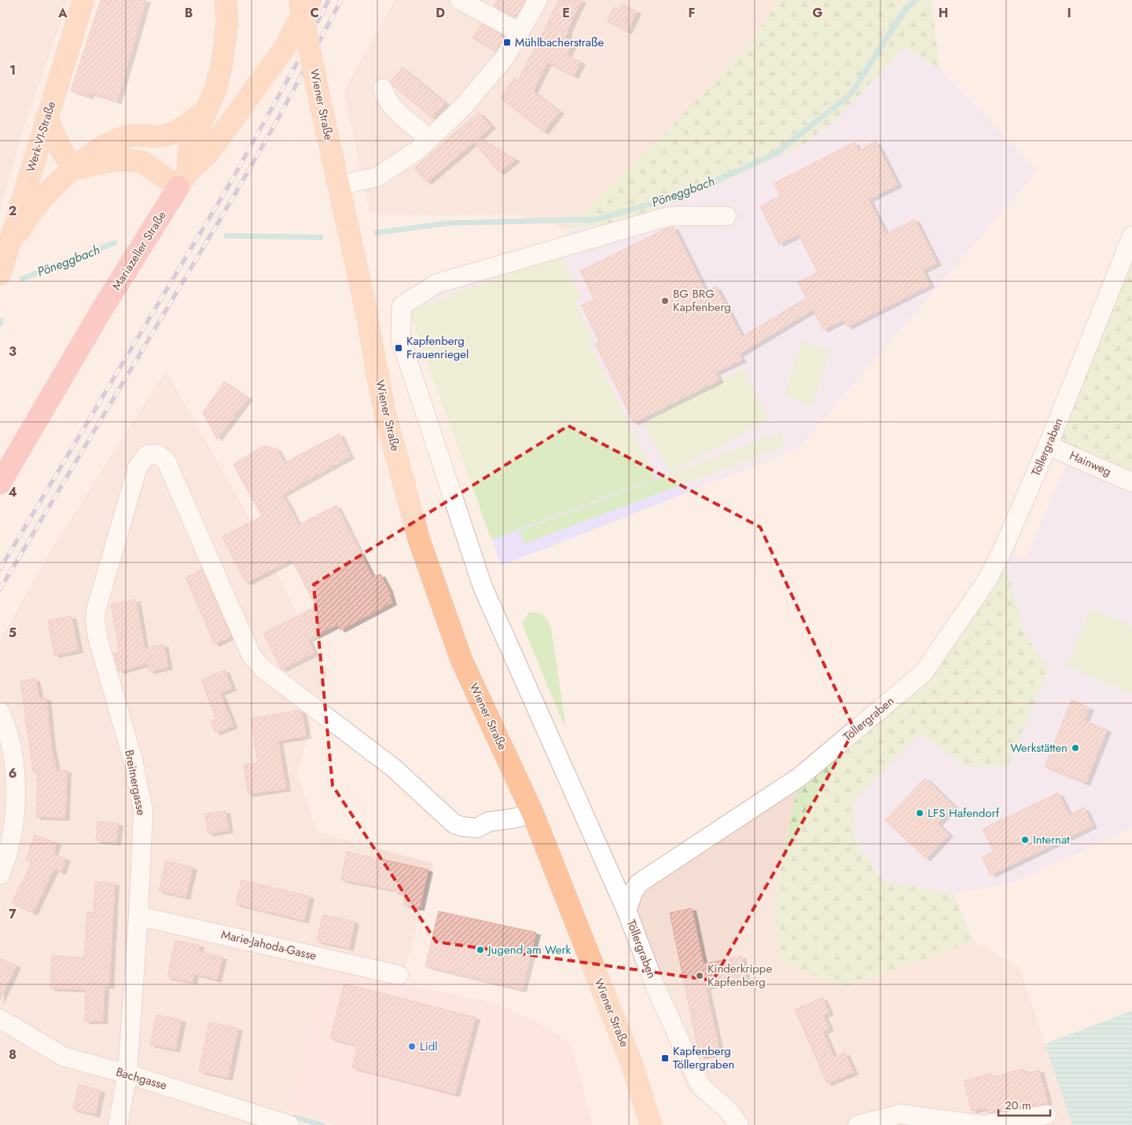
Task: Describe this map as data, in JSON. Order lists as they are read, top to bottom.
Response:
{
  "streets": {
    "highway": ["Mariazeller Straße"],
    "main road": ["Wiener Straße", "Werk-VI-Straße"],
    "street": [
      "Töllergraben",
      "Hainweg",
      "Breitnergasse",
      "Marie-Jahoda-Gasse",
      "Bachgasse"
    ]
  },
  "crossings": [
    ["Wiener Straße", "Breitnergasse"],
    ["Töllergraben", "Hainweg"],
    ["Breitnergasse", "Marie-Jahoda-Gasse"],
    ["Breitnergasse", "Bachgasse"]
  ],
  "water": ["Pöneggbach"],
  "places": {
    "transit": ["Mühlbacherstraße", "Kapfenberg Frauenriegel", "Kapfenberg Töllergraben"],
    "other": [
      "BG BRG Kapfenberg",
      "Werkstätten",
      "LFS Hafendorf",
      "Internat",
      "Jugend am Werk",
      "Kinderkrippe Kapfenberg",
      "Lidl"
    ]
  },
  "scale_bar": "20 m",
  "grid": {
    "columns": [
      "A",
      "B",
      "C",
      "D",
      "E",
      "F",
      "G",
      "H",
      "I"
    ],
    "rows": [
      "1",
      "2",
      "3",
      "4",
      "5",
      "6",
      "7",
      "8"
    ]
  }
}
